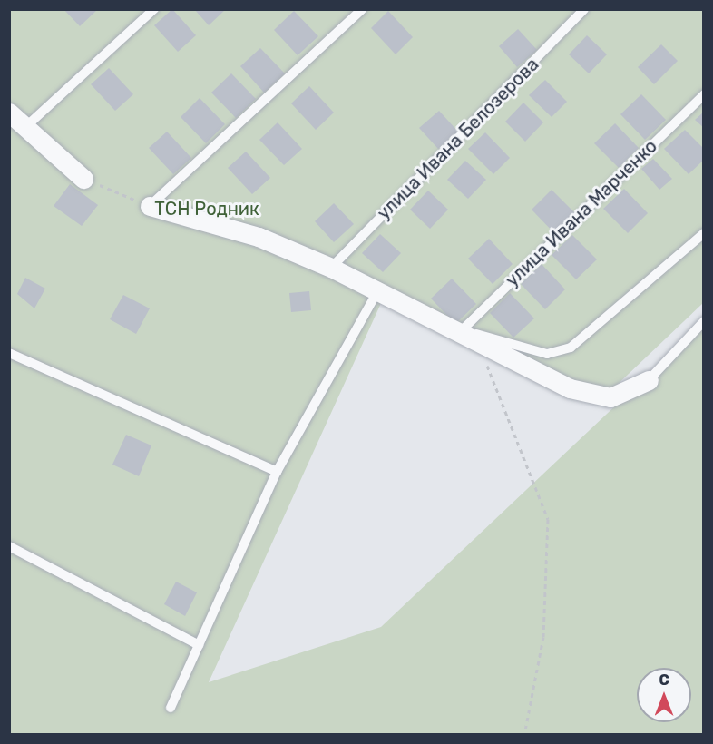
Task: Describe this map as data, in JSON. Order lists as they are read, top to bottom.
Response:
{
  "streets": {
    "lane": ["улица Ивана Белозерова", "улица Ивана Марченко"]
  },
  "parks": ["ТСН Родник"],
  "north": "top"
}
